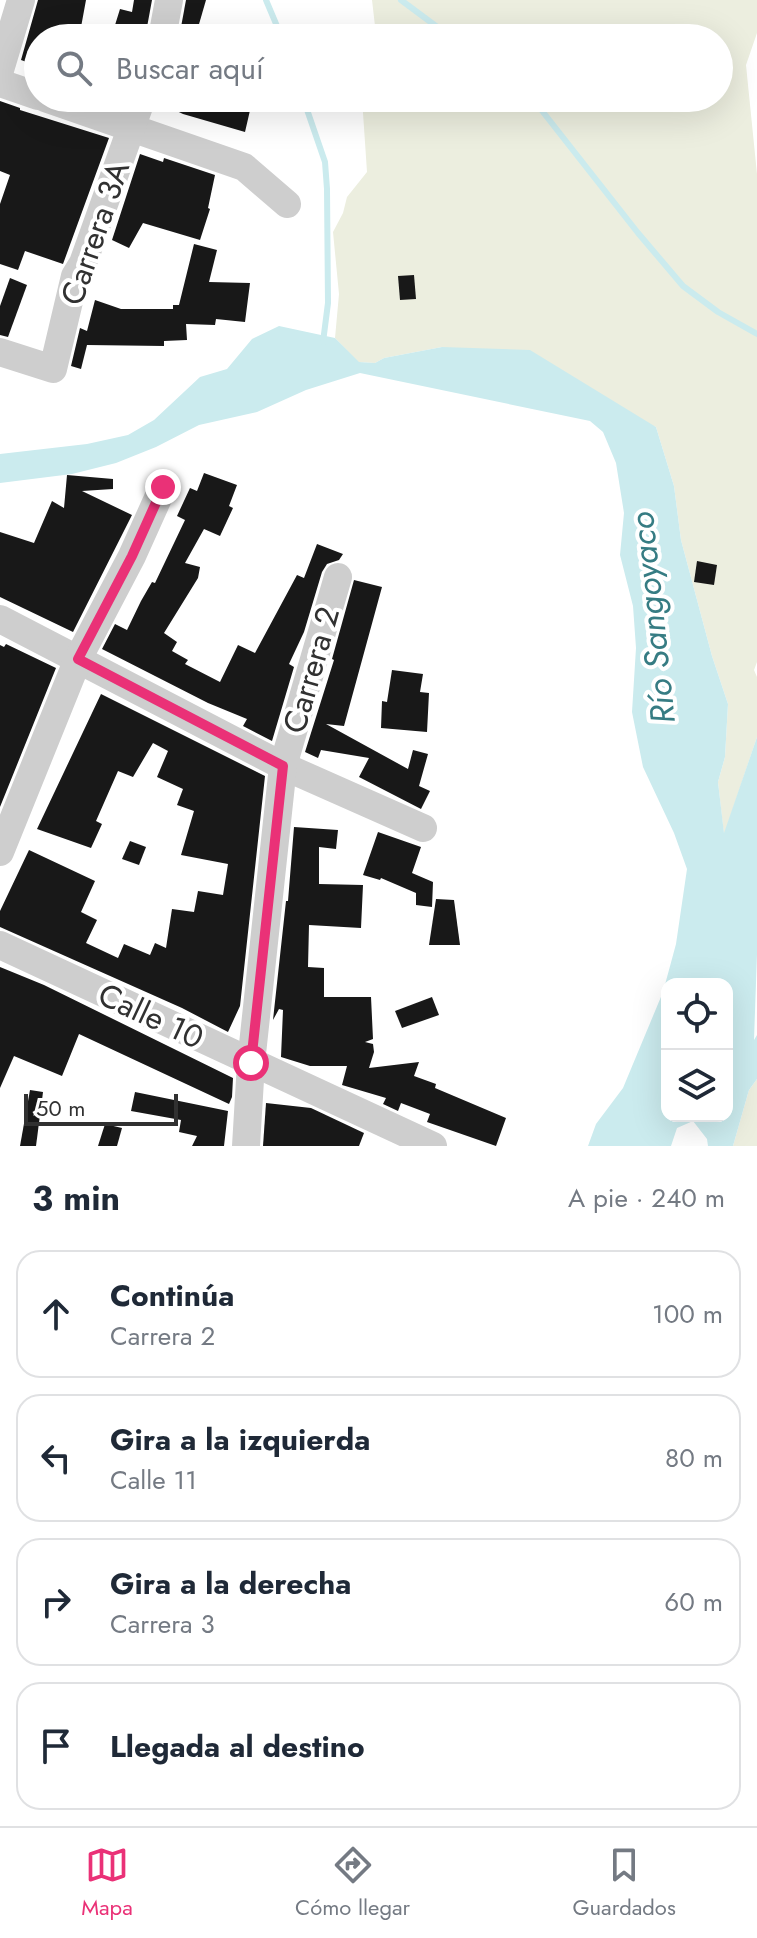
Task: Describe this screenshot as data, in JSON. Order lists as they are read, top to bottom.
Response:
{
  "streets": {
    "street": ["Carrera 3A", "Carrera 2", "Calle 10"]
  },
  "crossings": [
    ["Carrera 2", "Calle 10"]
  ],
  "water": ["Río Sangoyaco"],
  "scale_bar": "50 m",
  "page": {
    "search": "Buscar aquí",
    "scale": "50 m",
    "heading": ["3 min", "A pie · 240 m"],
    "list": [
      ["Continúa", "Carrera 2", "100 m"],
      ["Gira a la izquierda", "Calle 11", "80 m"],
      ["Gira a la derecha", "Carrera 3", "60 m"],
      "Llegada al destino"
    ],
    "nav": ["Mapa", "Cómo llegar", "Guardados"]
  }
}
